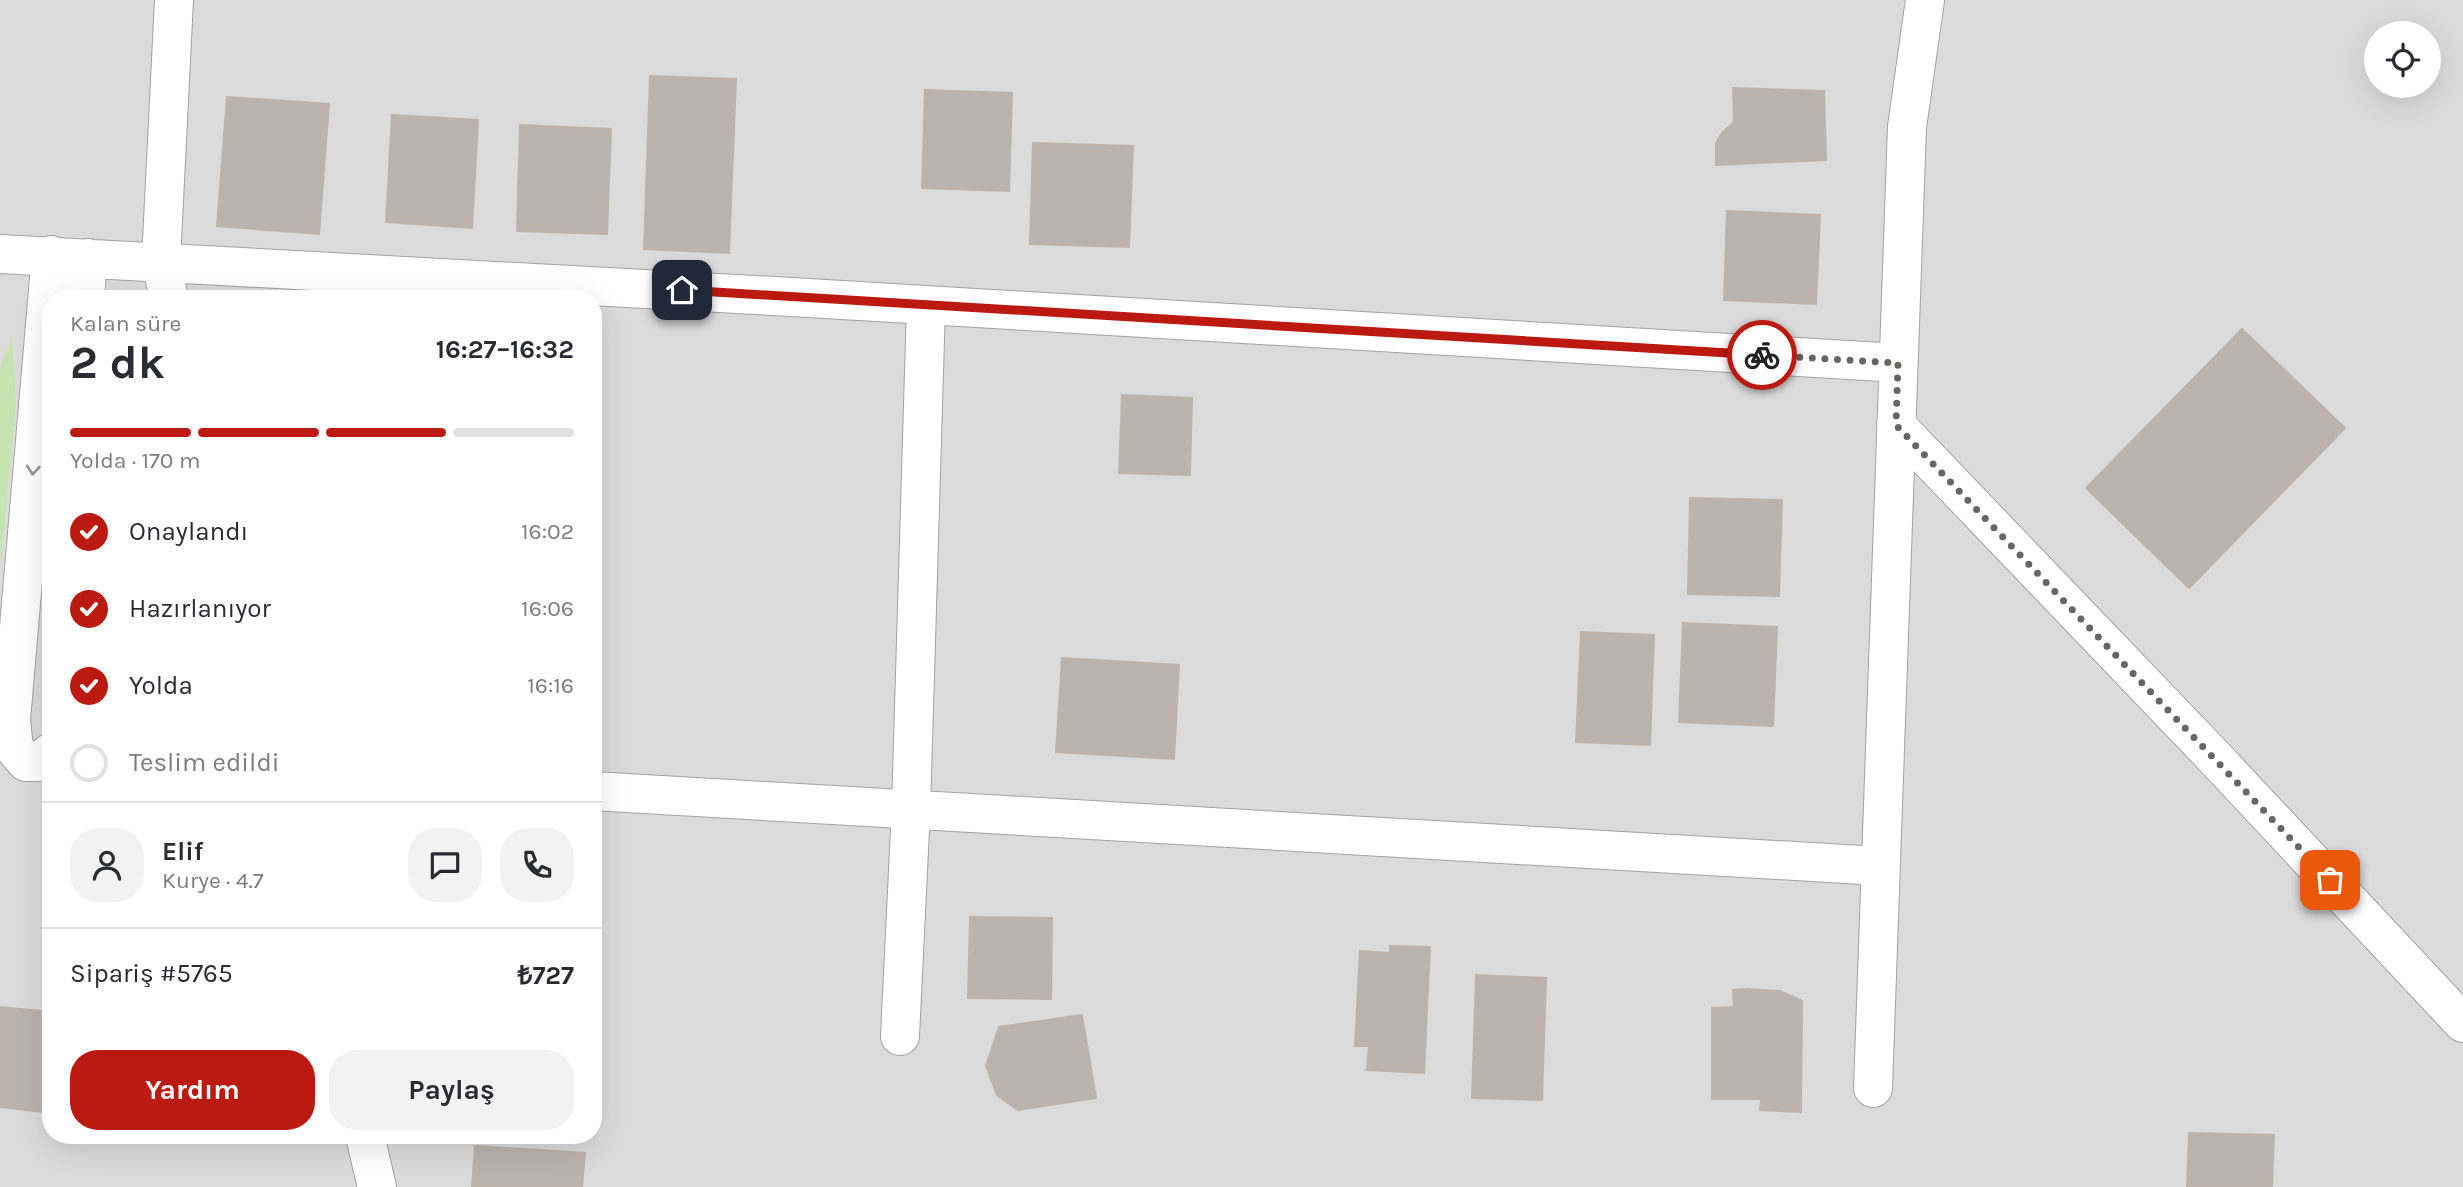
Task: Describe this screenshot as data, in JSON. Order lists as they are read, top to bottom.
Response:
{
  "page": {
    "heading": ["2 dk", "Kalan süre", "16:27–16:32"],
    "panel": [
      "Elif",
      "Kurye · 4.7",
      "Sipariş #5765",
      "₺727"
    ],
    "bar": "Yolda · 170 m",
    "list": [
      ["Onaylandı", "16:02"],
      ["Hazırlanıyor", "16:06"],
      ["Yolda", "16:16"],
      "Teslim edildi"
    ],
    "buttons": ["Yardım", "Paylaş"]
  }
}
